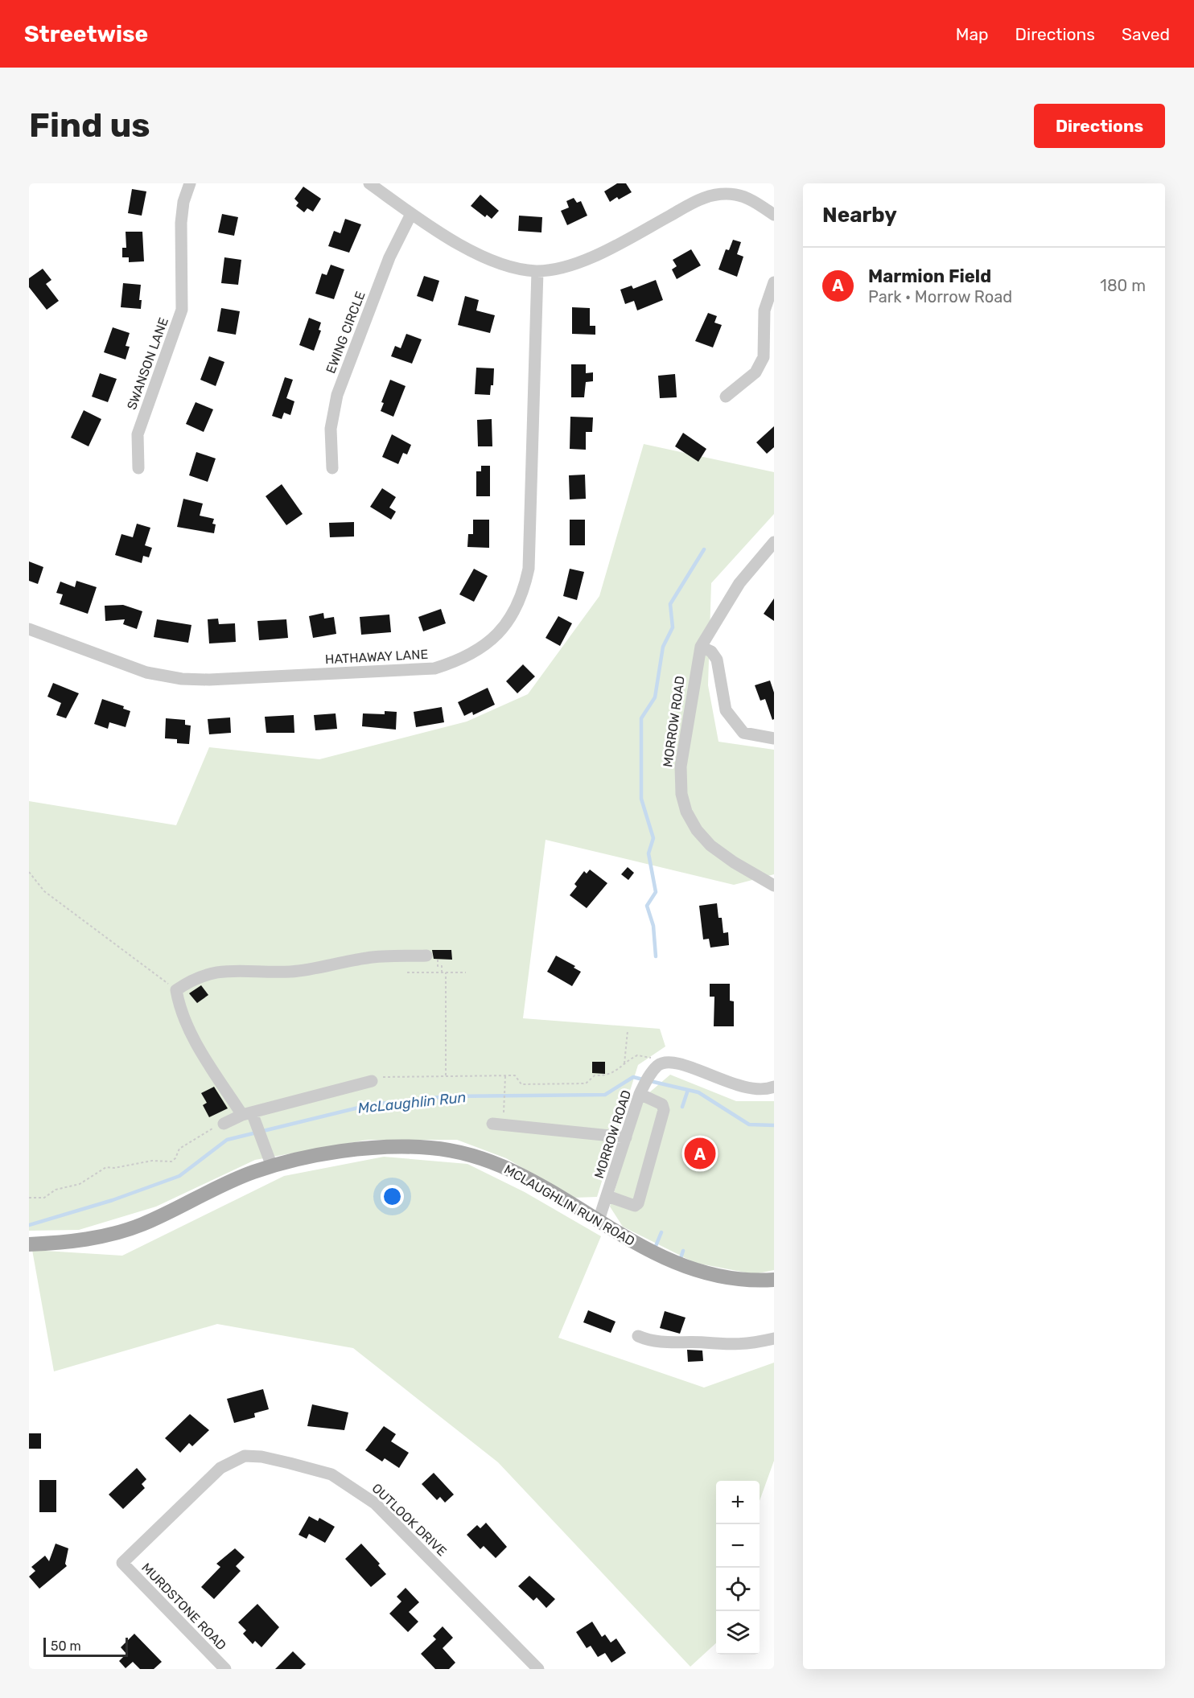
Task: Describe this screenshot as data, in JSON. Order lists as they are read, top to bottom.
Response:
{
  "streets": {
    "main road": ["MCLAUGHLIN RUN ROAD"],
    "street": [
      "EWING CIRCLE",
      "SWANSON LANE",
      "HATHAWAY LANE",
      "MORROW ROAD",
      "OUTLOOK DRIVE",
      "MURDSTONE ROAD"
    ]
  },
  "crossings": [
    ["MORROW ROAD", "MCLAUGHLIN RUN ROAD"],
    ["OUTLOOK DRIVE", "MURDSTONE ROAD"]
  ],
  "water": ["McLaughlin Run"],
  "scale_bar": "50 m",
  "page": {
    "header": "Streetwise",
    "nav": ["Map", "Directions", "Saved"],
    "buttons": "Directions",
    "title": "Find us",
    "heading": "Nearby",
    "list": [
      {
        "mark": "A",
        "name": "Marmion Field",
        "note": "Park · Morrow Road",
        "value": "180 m"
      }
    ],
    "pins": "A",
    "map_buttons": ["+", "−"],
    "scale": "50 m"
  }
}
